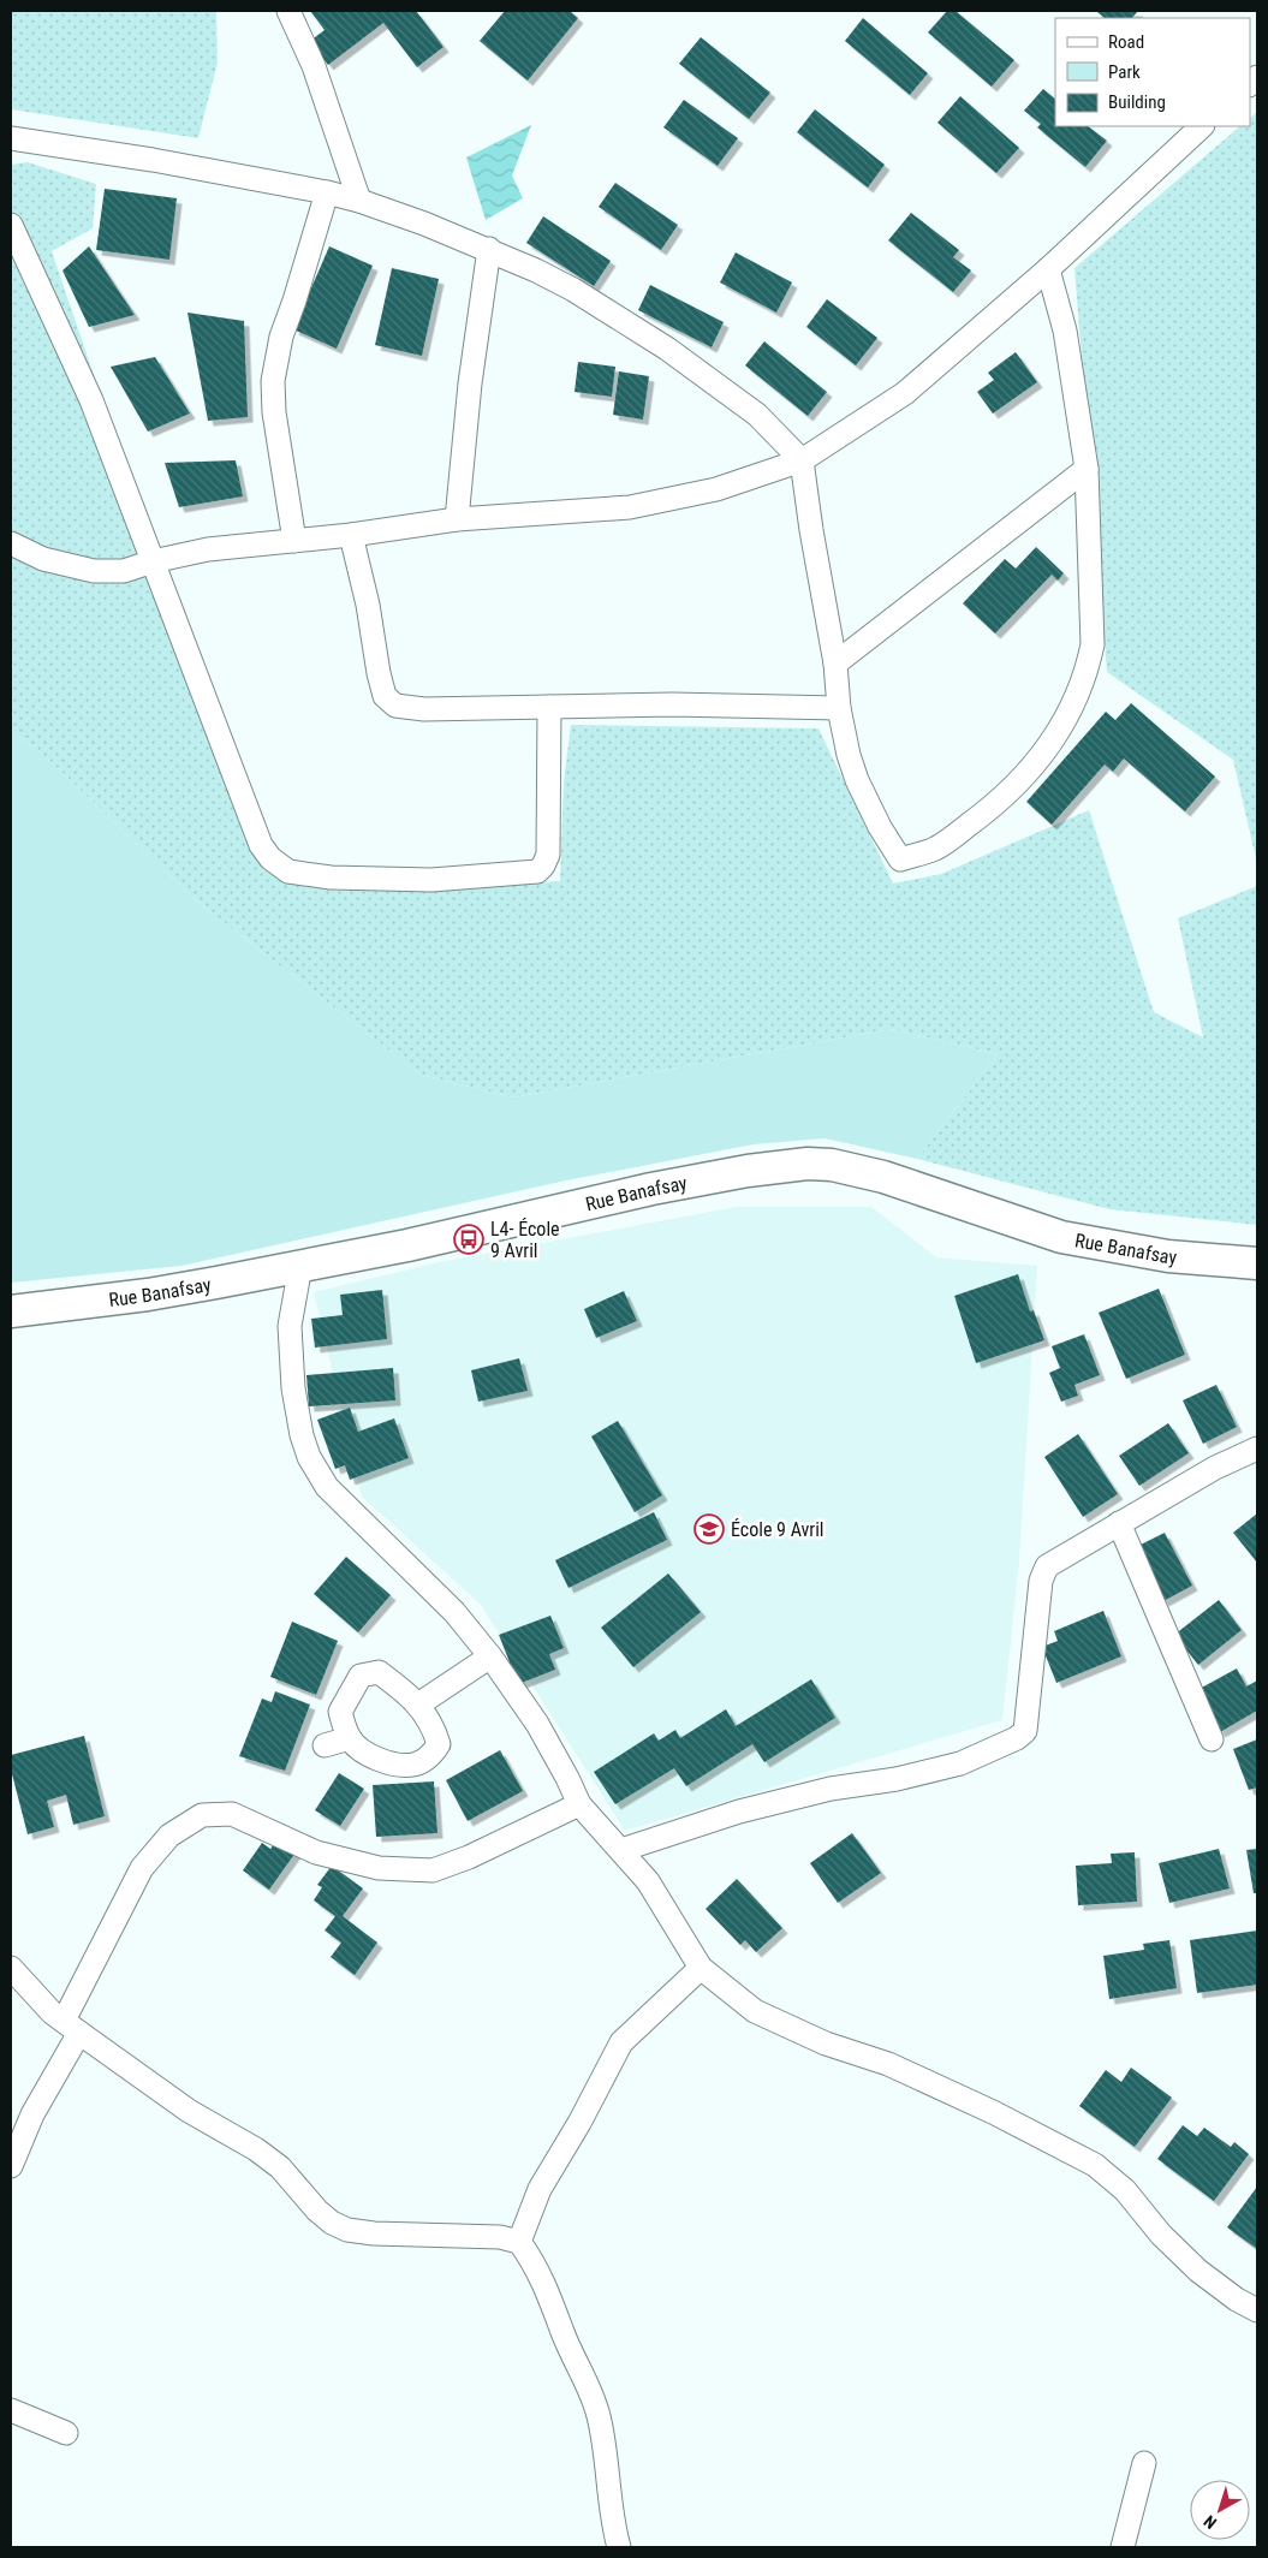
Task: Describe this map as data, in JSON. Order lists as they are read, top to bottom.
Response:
{
  "streets": {
    "main road": ["Rue Banafsay"]
  },
  "places": {
    "bus stop": ["L4- École 9 Avril"],
    "school or university": ["École 9 Avril"]
  },
  "legend": ["Road", "Park", "Building"],
  "north": "bottom left"
}
